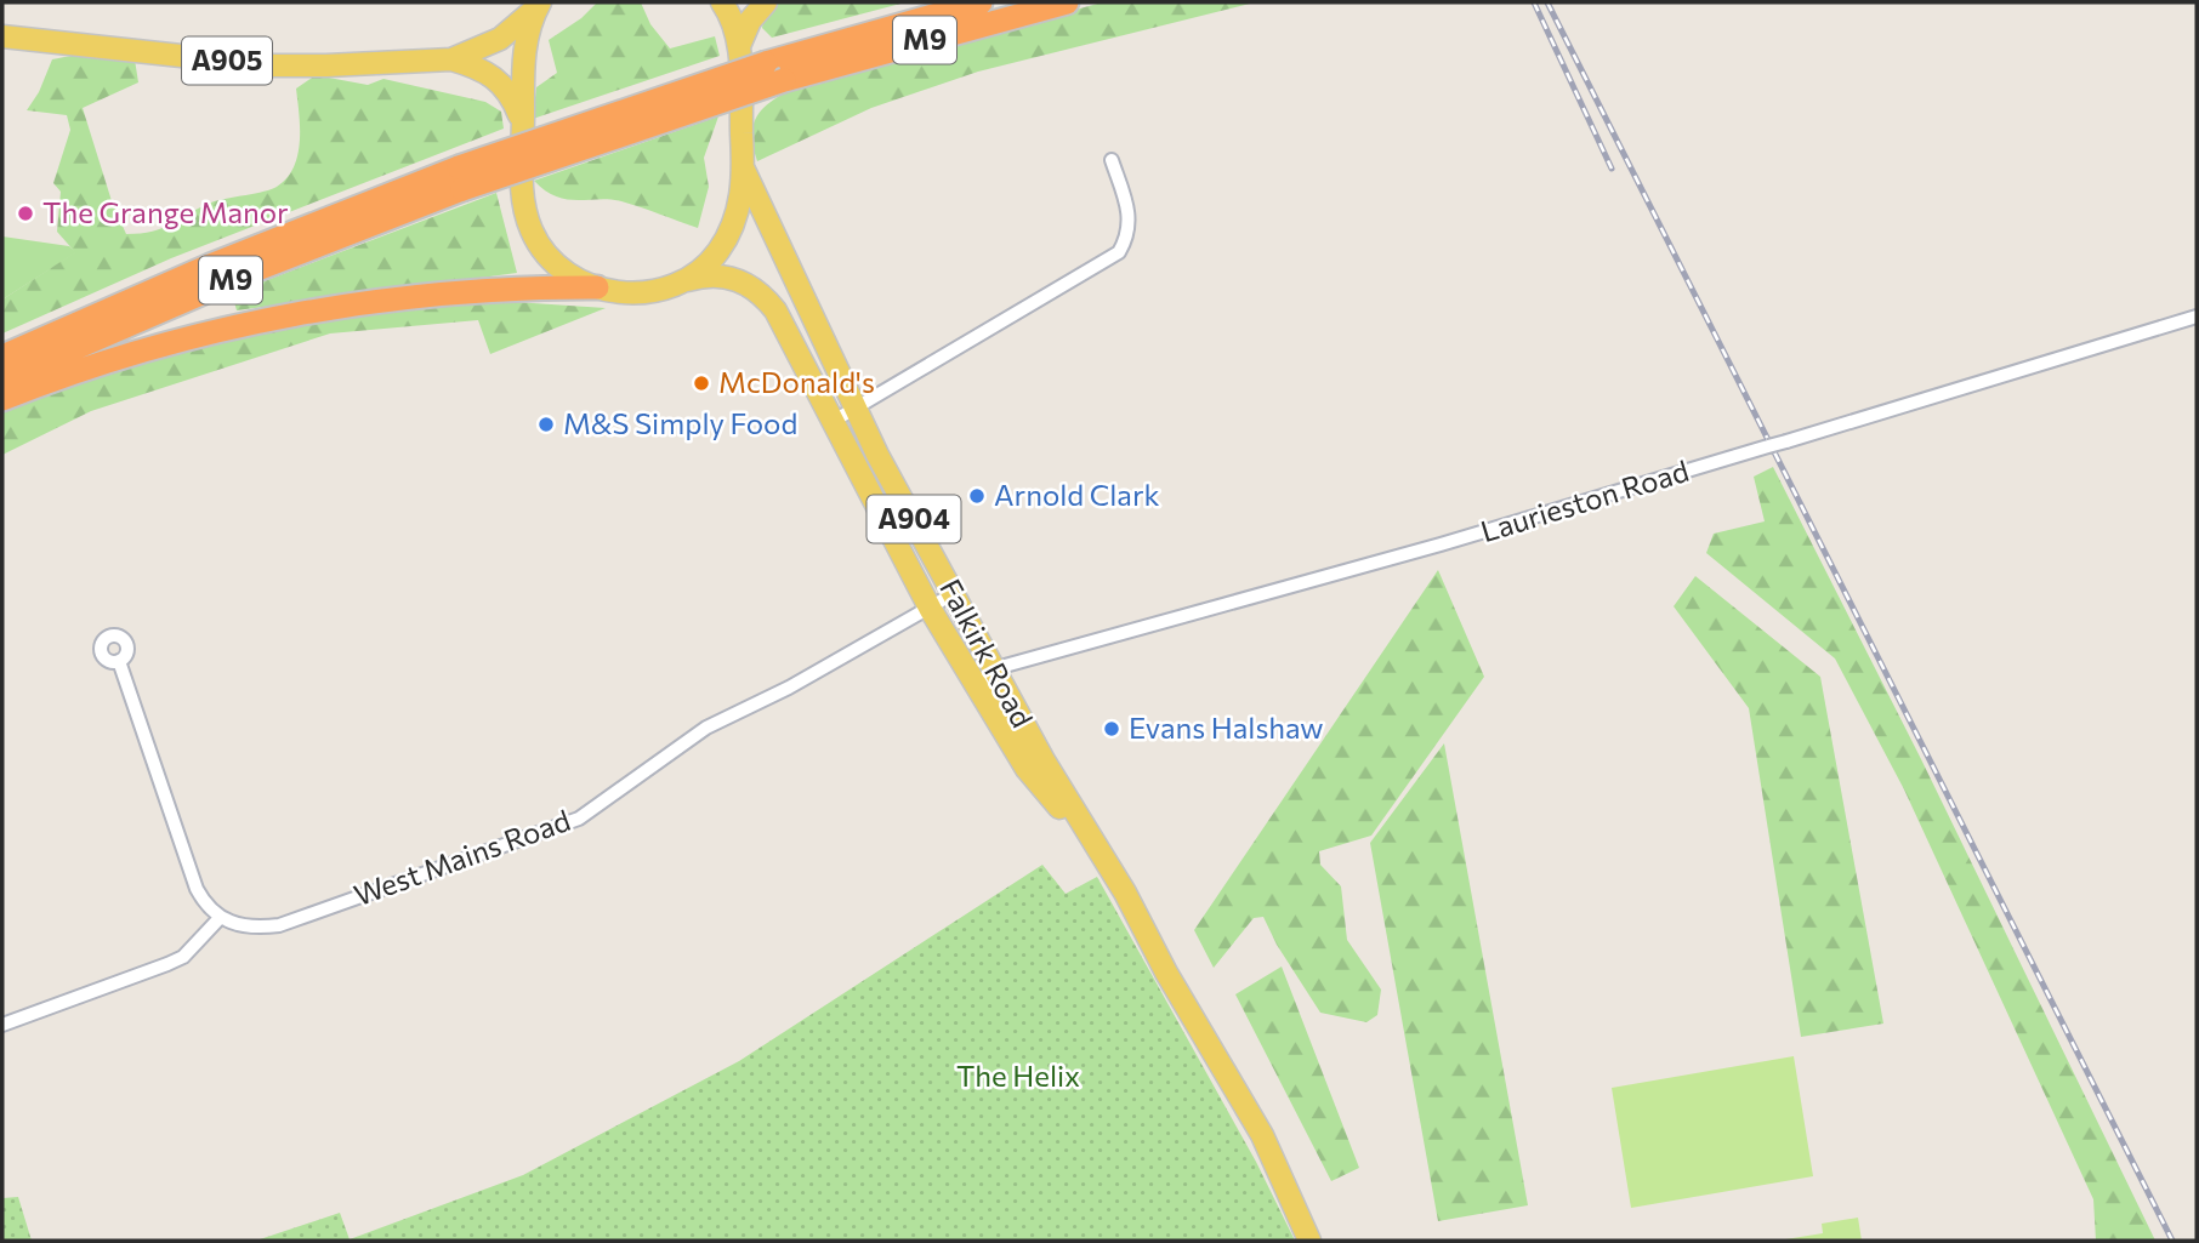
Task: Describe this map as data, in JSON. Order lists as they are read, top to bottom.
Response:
{
  "streets": {
    "highway": ["M9"],
    "main road": ["A905", "A904", "Falkirk Road"],
    "street": ["Laurieston Road", "West Mains Road"]
  },
  "crossings": [
    ["Laurieston Road", "Falkirk Road"],
    ["Falkirk Road", "West Mains Road"]
  ],
  "parks": ["The Helix"],
  "places": [
    "The Grange Manor",
    "McDonald's",
    "M&S Simply Food",
    "Arnold Clark",
    "Evans Halshaw"
  ]
}
